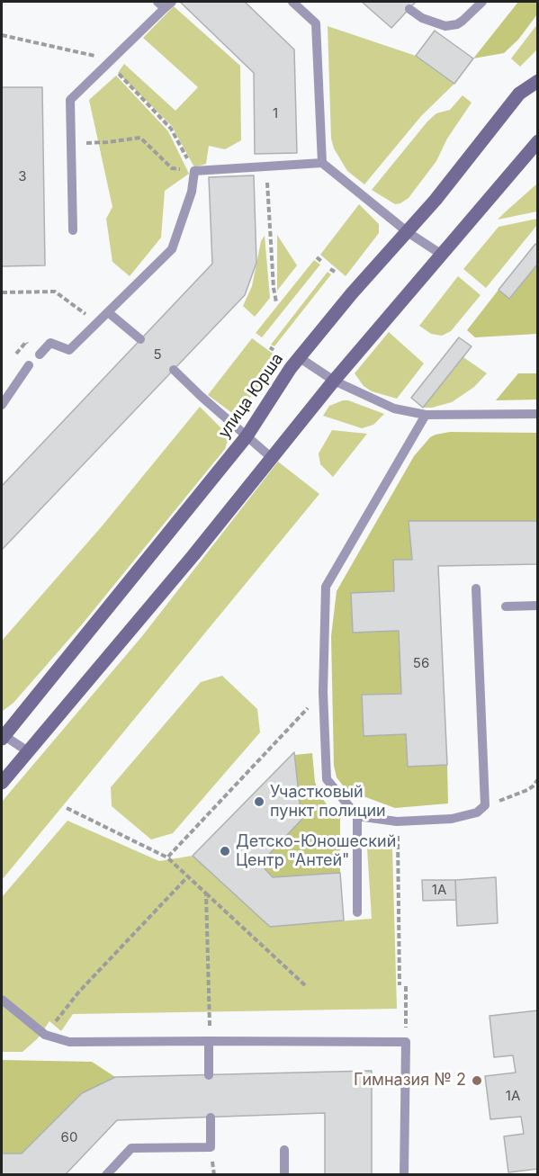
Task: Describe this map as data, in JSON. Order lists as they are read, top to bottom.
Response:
{
  "streets": {
    "street": ["улица Юрша"]
  },
  "places": ["Участковый пункт полиции", "Детско-Юношеский Центр \"Антей\"", "Гимназия № 2"],
  "house_numbers": [
    "1",
    "3",
    "5",
    "56",
    "1А",
    "1А",
    "60"
  ]
}
